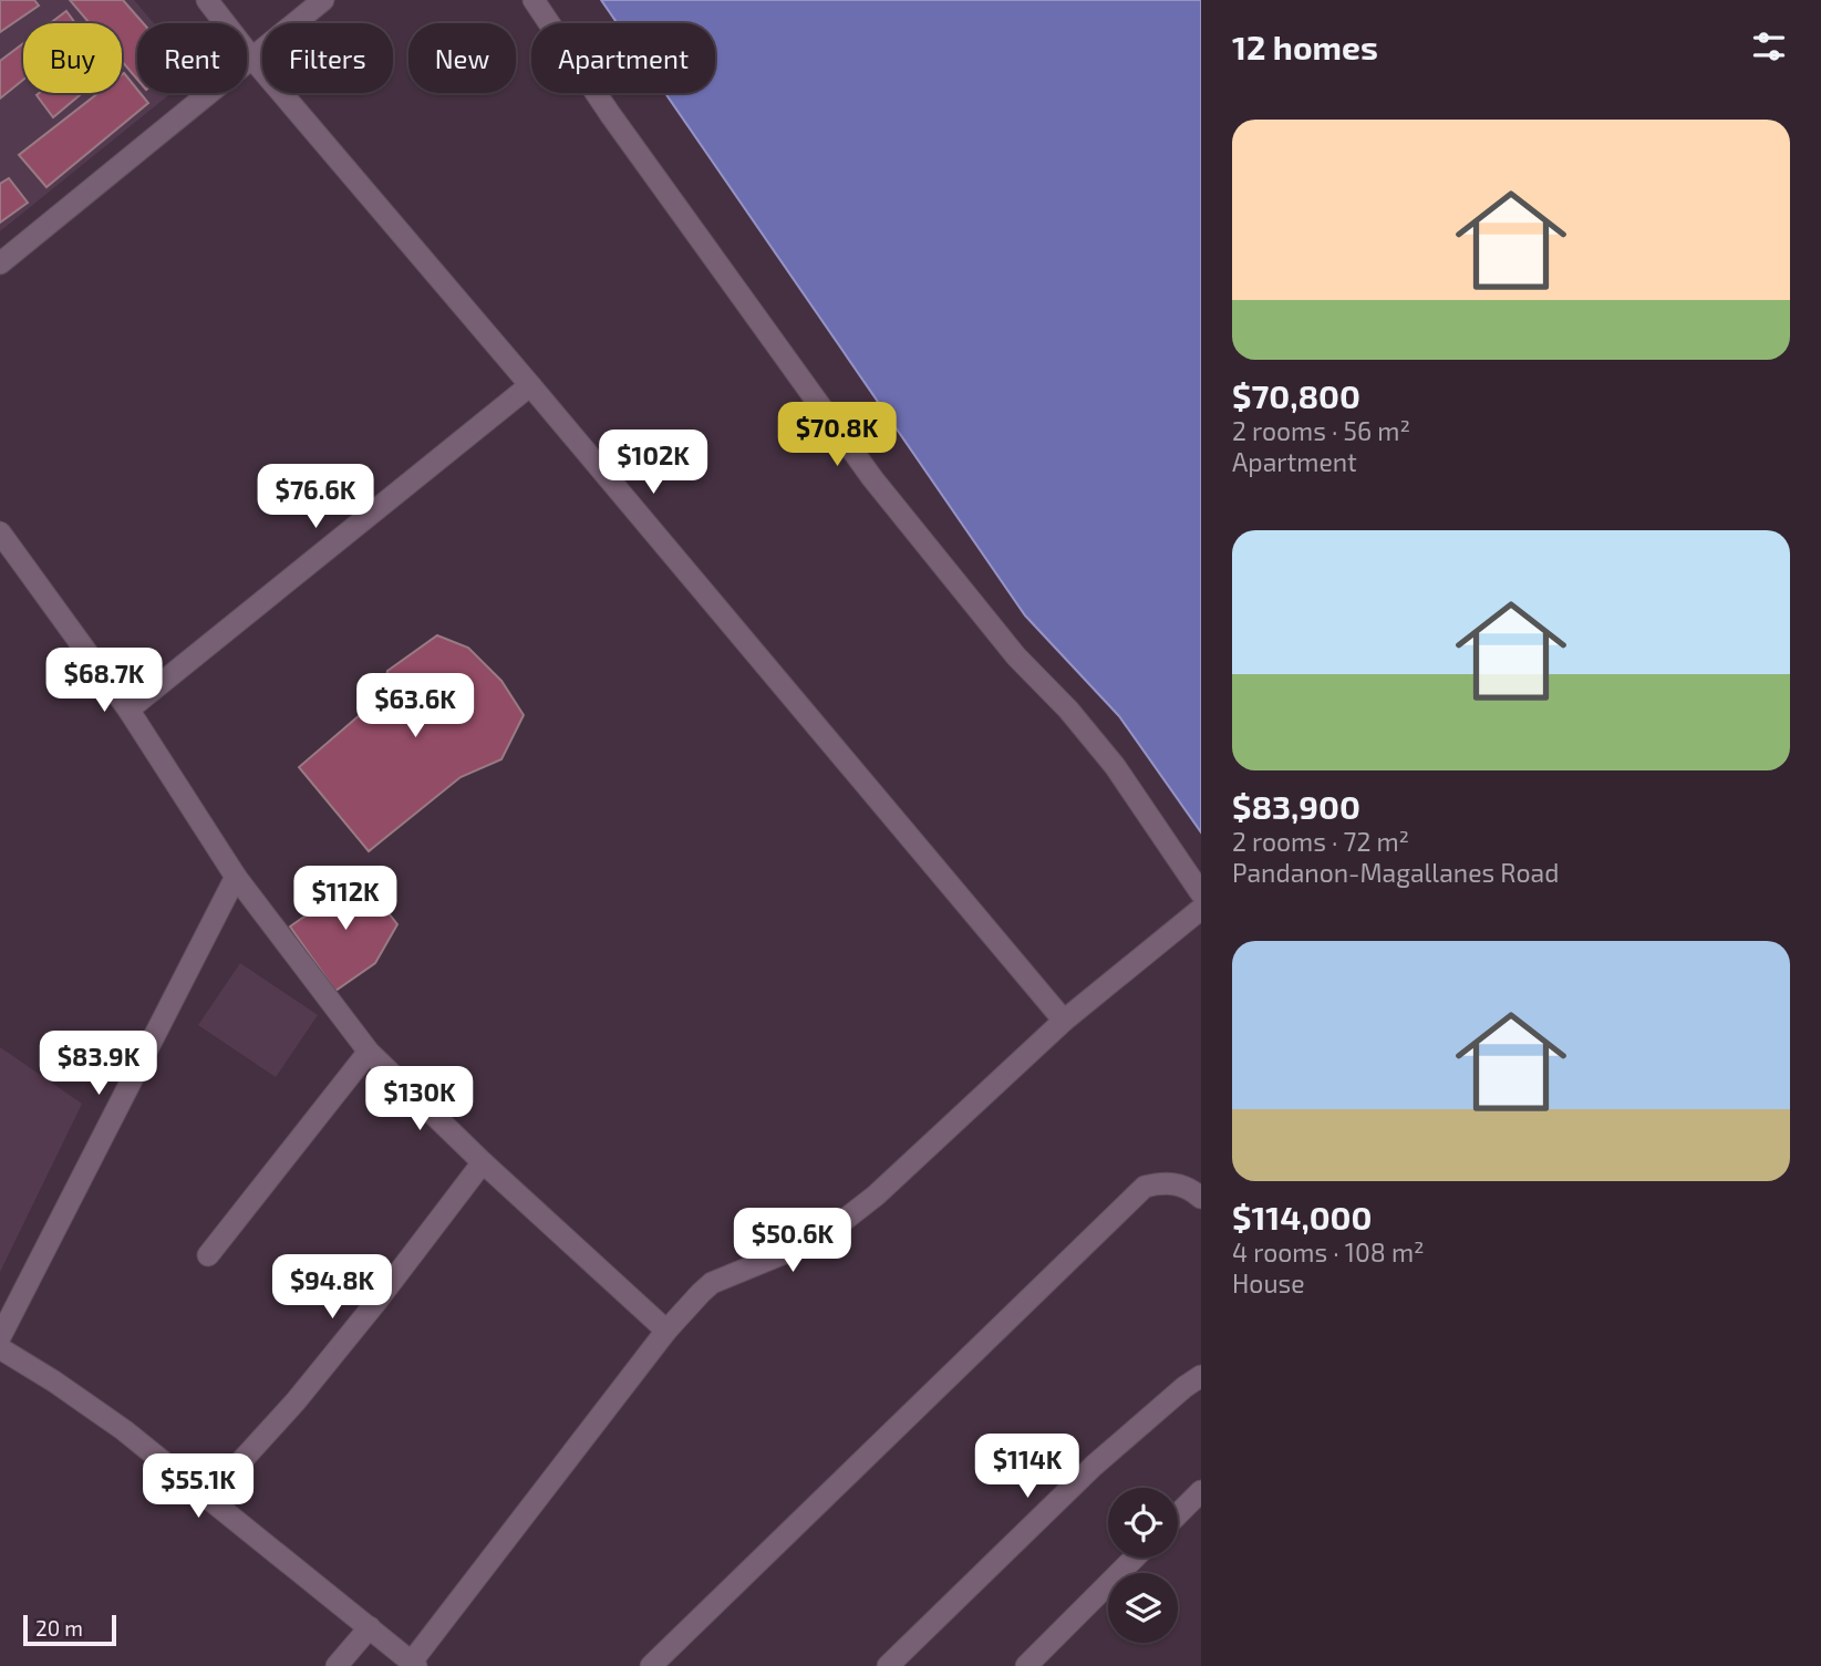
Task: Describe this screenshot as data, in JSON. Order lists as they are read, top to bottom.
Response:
{
  "scale_bar": "20 m",
  "page": {
    "heading": "12 homes",
    "chip": [
      "Buy",
      "Rent",
      "Filters",
      "New",
      "Apartment"
    ],
    "list": [
      {
        "name": "$70,800",
        "note": "2 rooms · 56 m² · Apartment"
      },
      {
        "name": "$83,900",
        "note": "2 rooms · 72 m² · Pandanon-Magallanes Road"
      },
      {
        "name": "$114,000",
        "note": "4 rooms · 108 m² · House"
      }
    ],
    "price": [
      "$70.8K",
      "$102K",
      "$76.6K",
      "$68.7K",
      "$63.6K",
      "$112K",
      "$83.9K",
      "$130K",
      "$50.6K",
      "$94.8K",
      "$114K",
      "$55.1K"
    ],
    "scale": "20 m"
  }
}
